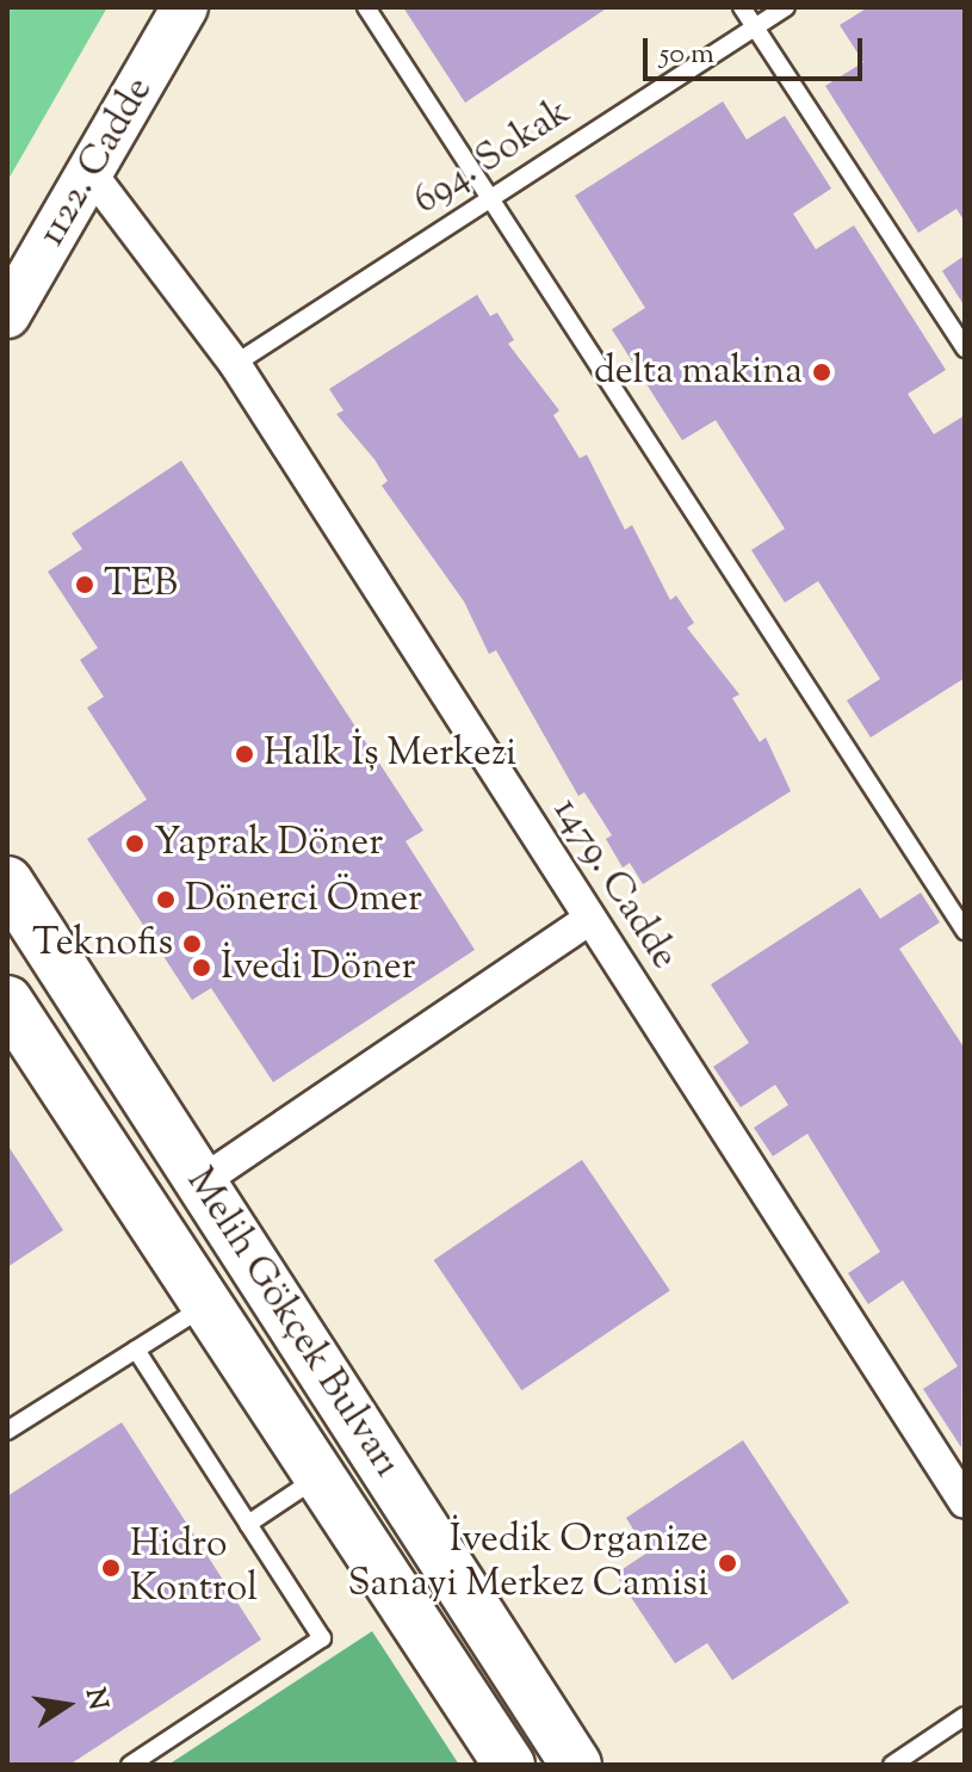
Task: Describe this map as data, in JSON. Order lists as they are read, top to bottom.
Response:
{
  "streets": {
    "main road": ["1122. Cadde", "Melih Gökçek Bulvarı"],
    "street": ["1479. Cadde"],
    "lane": ["694. Sokak"]
  },
  "crossings": [
    ["694. Sokak", "1479. Cadde"],
    ["1122. Cadde", "1479. Cadde"]
  ],
  "places": [
    "delta makina",
    "TEB",
    "Halk İş Merkezi",
    "Yaprak Döner",
    "Dönerci Ömer",
    "Teknofis",
    "İvedi Döner",
    "İvedik Organize Sanayi Merkez Camisi",
    "Hidro Kontrol"
  ],
  "scale_bar": "50 m",
  "north": "right"
}
